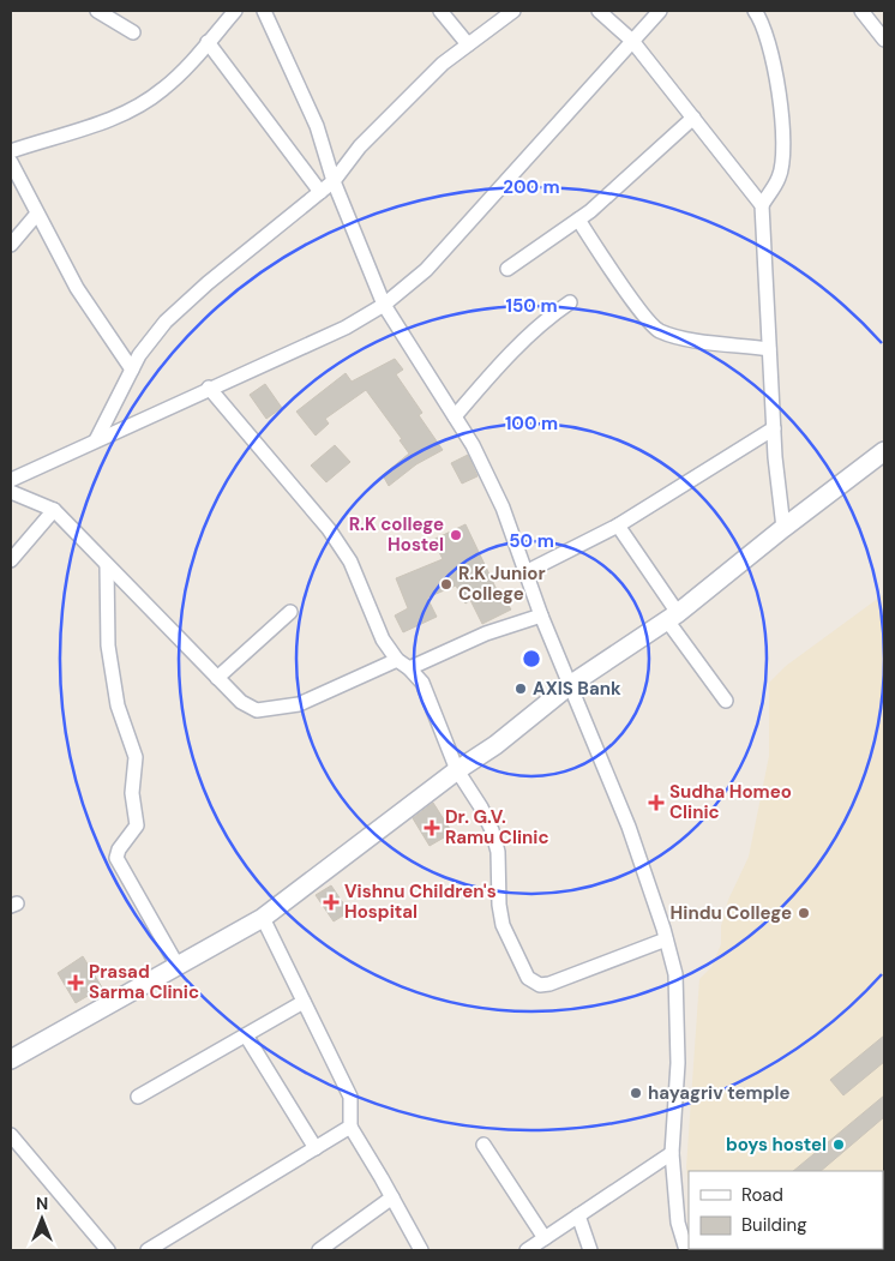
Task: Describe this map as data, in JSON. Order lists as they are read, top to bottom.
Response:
{
  "places": {
    "other": [
      "R.K college Hostel",
      "R.K Junior College",
      "AXIS Bank",
      "Hindu College",
      "hayagriv temple",
      "boys hostel"
    ],
    "health": [
      "Sudha Homeo Clinic",
      "Dr. G.V. Ramu Clinic",
      "Vishnu Children's Hospital",
      "Prasad Sarma Clinic"
    ]
  },
  "legend": ["Road", "Building"],
  "north": "top",
  "rings": [
    "200 m",
    "150 m",
    "100 m",
    "50 m"
  ]
}
